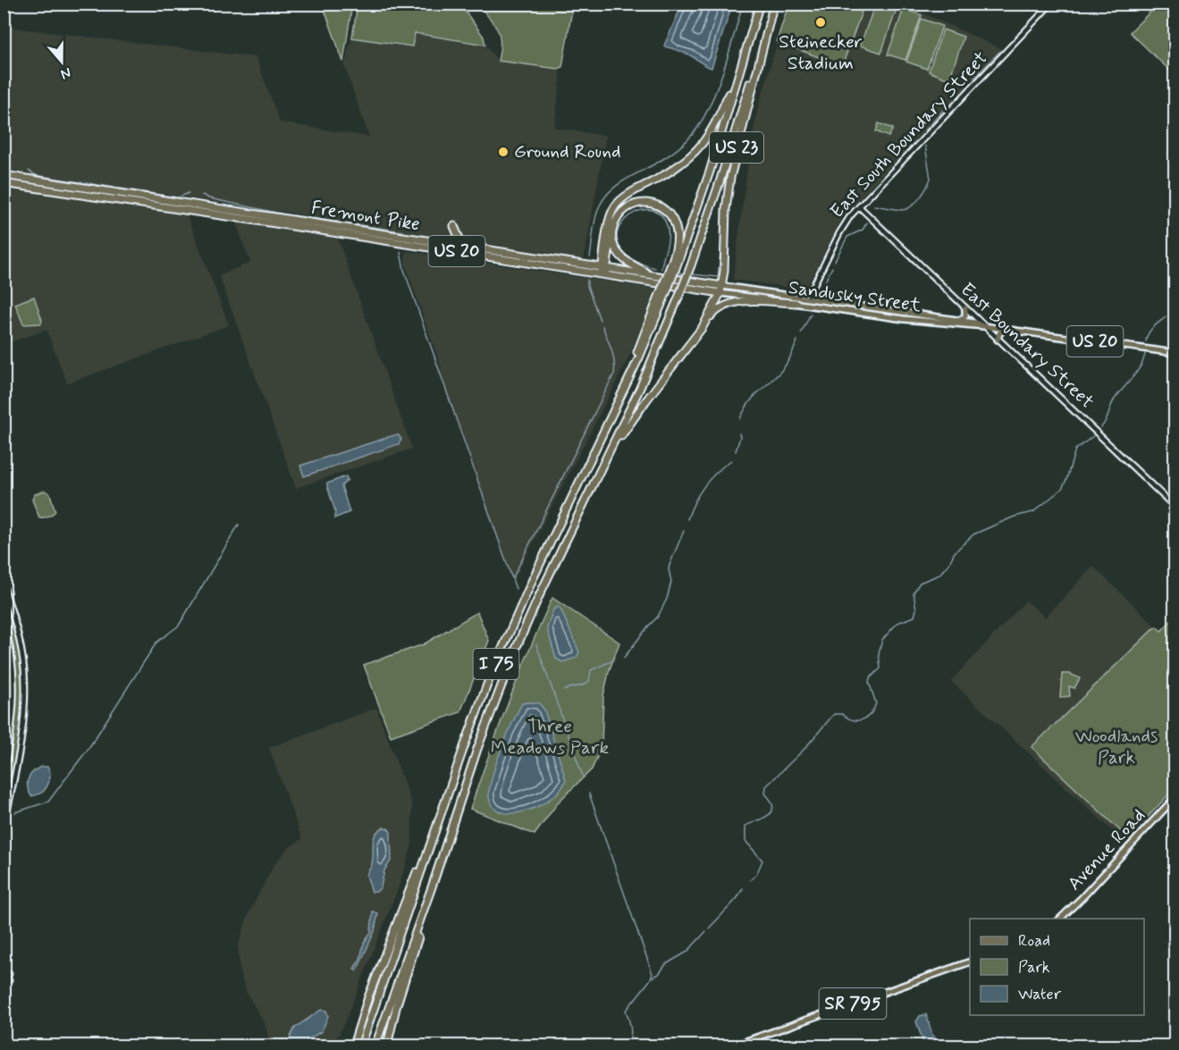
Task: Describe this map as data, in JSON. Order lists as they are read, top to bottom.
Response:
{
  "streets": {
    "highway": [
      "US 23",
      "Fremont Pike",
      "US 20",
      "I 75"
    ],
    "main road": ["Sandusky Street", "Avenue Road", "SR 795"],
    "street": ["East South Boundary Street", "East Boundary Street"]
  },
  "crossings": [
    ["East South Boundary Street", "Sandusky Street"],
    ["East South Boundary Street", "East Boundary Street"],
    ["US 23", "Fremont Pike"],
    ["US 23", "Sandusky Street"],
    ["US 23", "I 75"],
    ["Fremont Pike", "Sandusky Street"],
    ["Sandusky Street", "East Boundary Street"]
  ],
  "parks": ["Three Meadows Park", "Woodlands Park"],
  "places": ["Steinecker Stadium", "Ground Round"],
  "legend": ["Road", "Park", "Water"],
  "north": "bottom"
}
